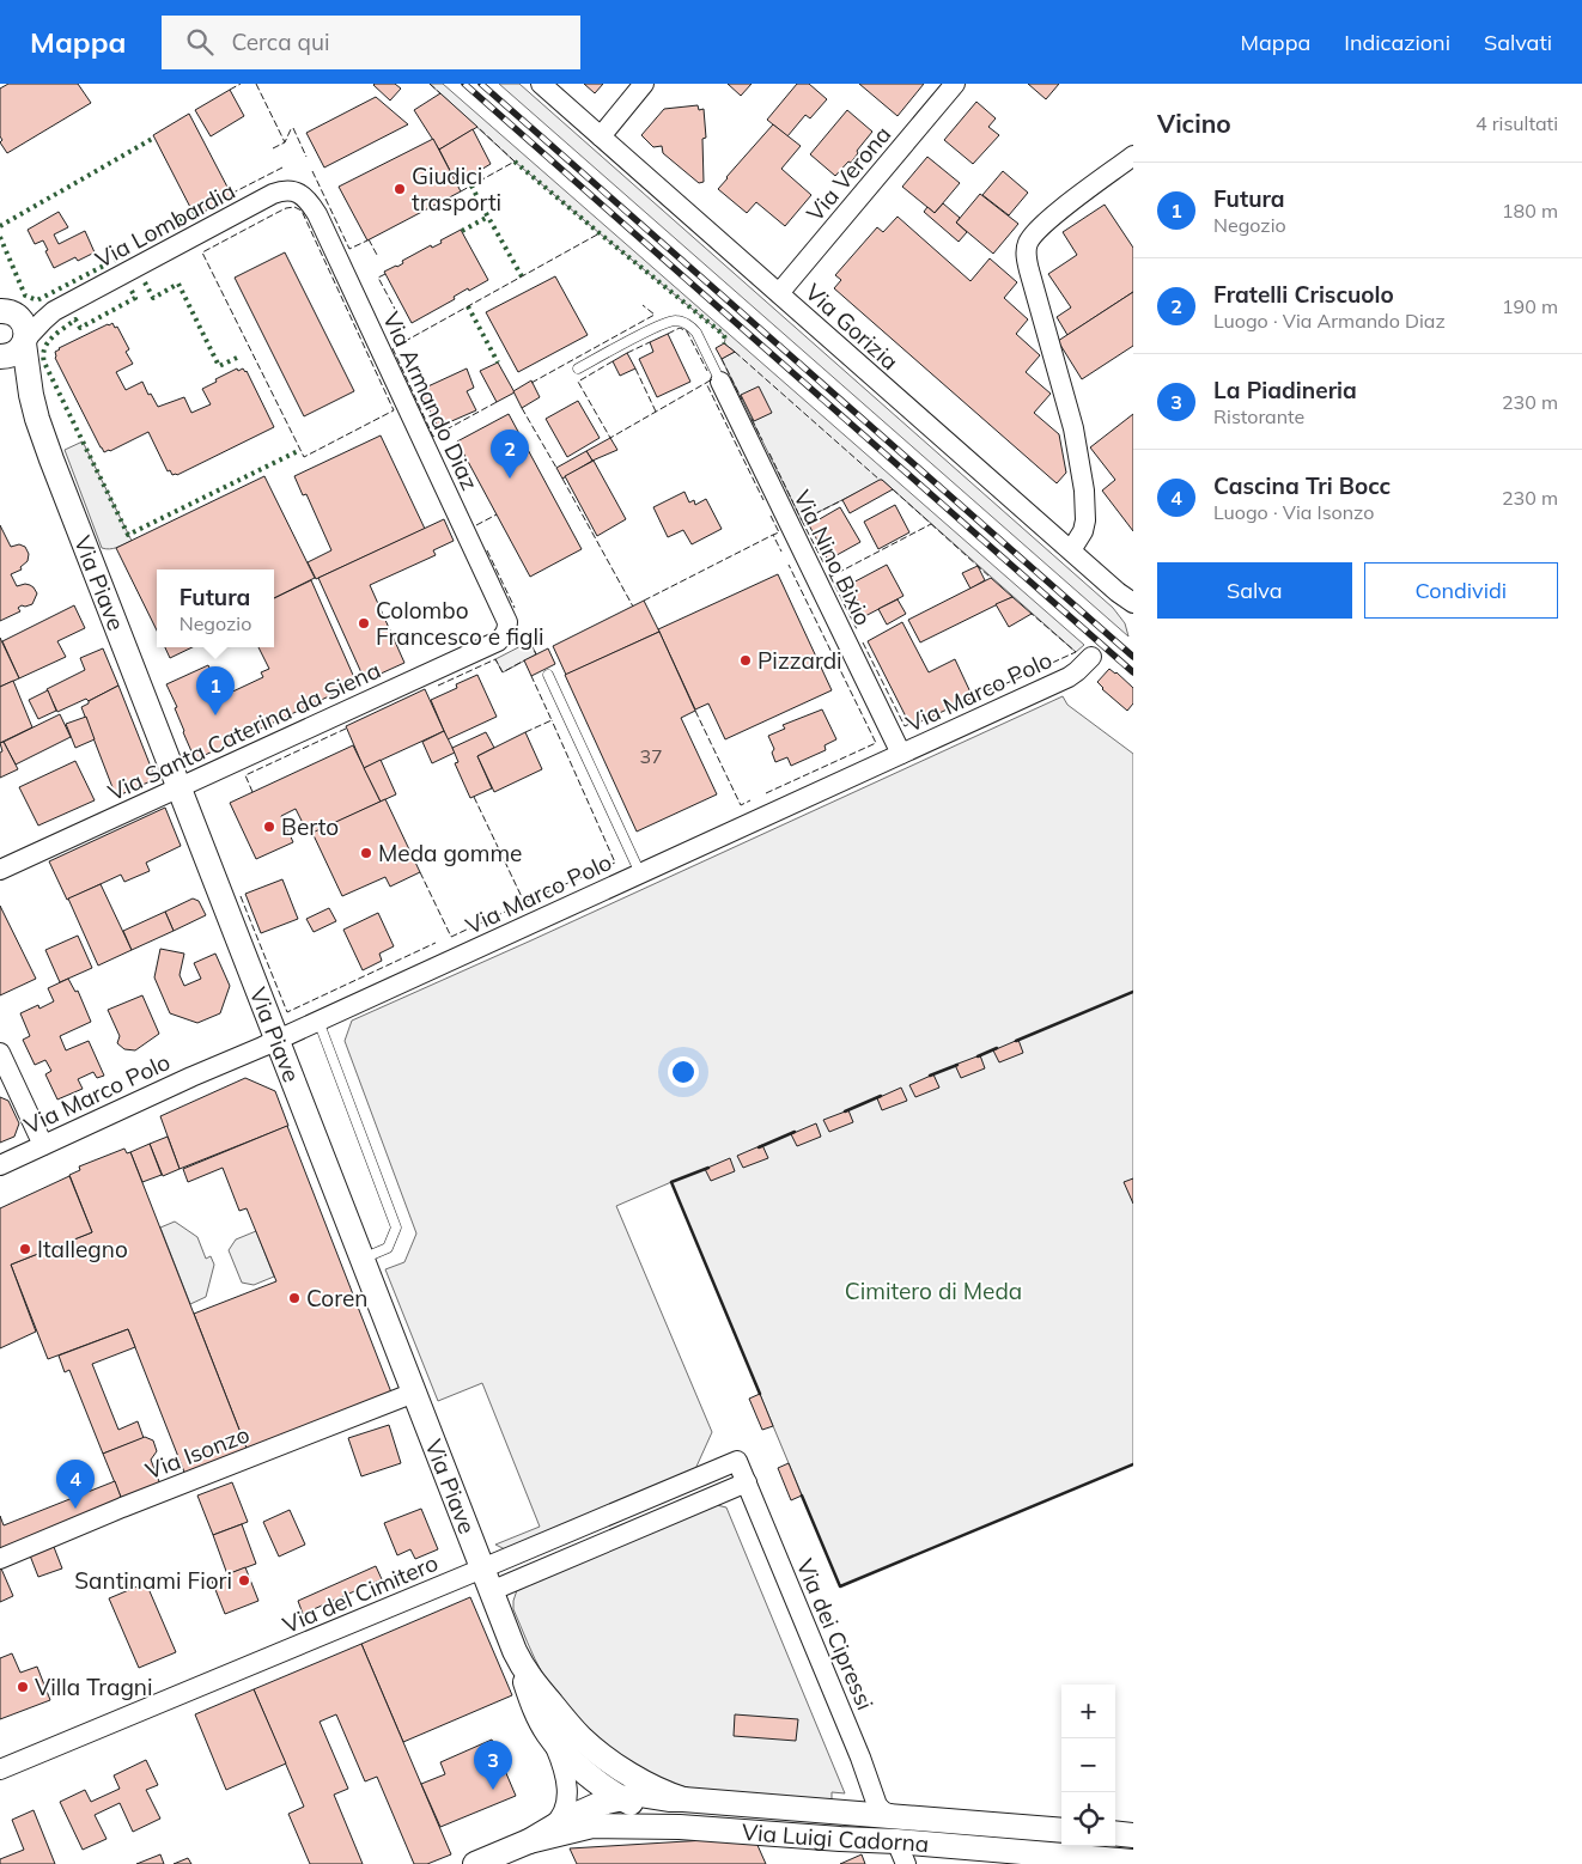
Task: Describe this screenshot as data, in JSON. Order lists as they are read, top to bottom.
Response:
{
  "streets": {
    "street": [
      "Via Verona",
      "Via Lombardia",
      "Via Gorizia",
      "Via Armando Diaz",
      "Via Nino Bixio",
      "Via Piave",
      "Via Marco Polo",
      "Via Santa Caterina da Siena",
      "Via Isonzo",
      "Via del Cimitero",
      "Via dei Cipressi",
      "Via Luigi Cadorna"
    ]
  },
  "crossings": [
    ["Via Verona", "Via Gorizia"],
    ["Via Lombardia", "Via Armando Diaz"],
    ["Via Lombardia", "Via Piave"],
    ["Via Armando Diaz", "Via Santa Caterina da Siena"],
    ["Via Nino Bixio", "Via Marco Polo"],
    ["Via Piave", "Via Marco Polo"],
    ["Via Piave", "Via Santa Caterina da Siena"],
    ["Via Piave", "Via Isonzo"],
    ["Via Piave", "Via del Cimitero"],
    ["Via Piave", "Via Luigi Cadorna"],
    ["Via del Cimitero", "Via dei Cipressi"],
    ["Via dei Cipressi", "Via Luigi Cadorna"]
  ],
  "parks": ["Cimitero di Meda"],
  "places": [
    "Giudici trasporti",
    "Colombo Francesco e figli",
    "Pizzardi",
    "Berto",
    "Meda gomme",
    "Itallegno",
    "Coren",
    "Santinami Fiori",
    "Villa Tragni"
  ],
  "house_numbers": ["37"],
  "page": {
    "header": "Mappa",
    "search": "Cerca qui",
    "nav": ["Mappa", "Indicazioni", "Salvati"],
    "heading": ["Vicino", "4 risultati"],
    "list": [
      {
        "mark": "1",
        "name": "Futura",
        "note": "Negozio",
        "value": "180 m"
      },
      {
        "mark": "2",
        "name": "Fratelli Criscuolo",
        "note": "Luogo · Via Armando Diaz",
        "value": "190 m"
      },
      {
        "mark": "3",
        "name": "La Piadineria",
        "note": "Ristorante",
        "value": "230 m"
      },
      {
        "mark": "4",
        "name": "Cascina Tri Bocc",
        "note": "Luogo · Via Isonzo",
        "value": "230 m"
      }
    ],
    "pins": [
      "2",
      "1",
      "4",
      "3"
    ],
    "buttons": ["Salva", "Condividi"],
    "popup": ["Futura", "Negozio"],
    "map_buttons": ["+", "−"]
  }
}
